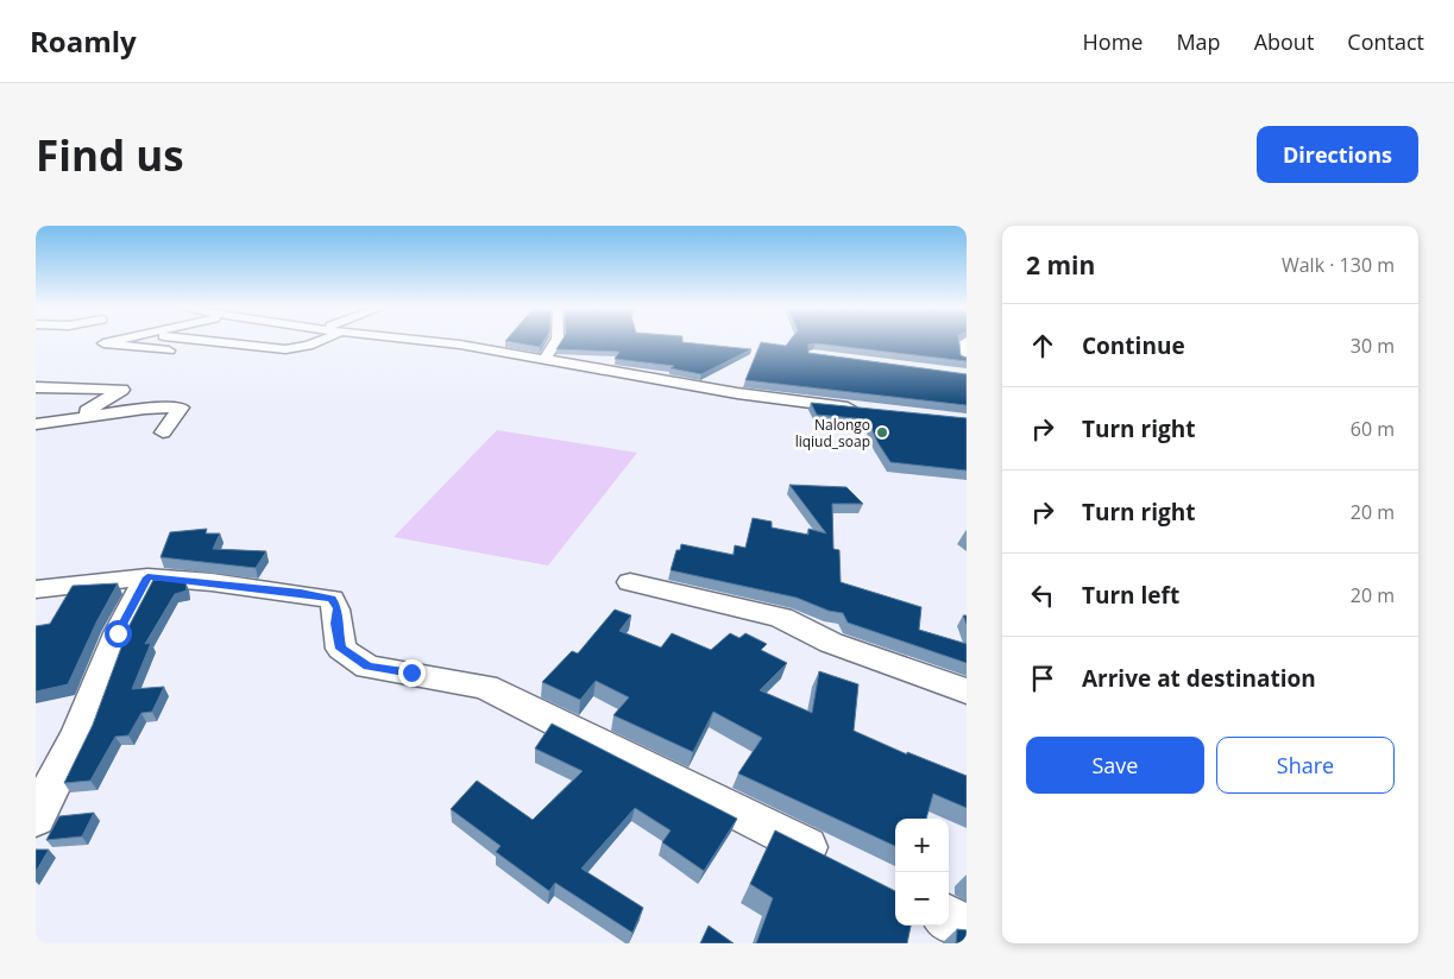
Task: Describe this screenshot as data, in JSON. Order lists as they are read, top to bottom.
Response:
{
  "places": ["Nalongo liqiud_soap"],
  "page": {
    "header": "Roamly",
    "nav": [
      "Home",
      "Map",
      "About",
      "Contact"
    ],
    "buttons": [
      "Directions",
      ["Save", "Share"]
    ],
    "title": "Find us",
    "heading": ["2 min", "Walk · 130 m"],
    "list": [
      ["Continue", "30 m"],
      ["Turn right", "60 m"],
      ["Turn right", "20 m"],
      ["Turn left", "20 m"],
      "Arrive at destination"
    ],
    "map_buttons": ["+", "−"]
  }
}
